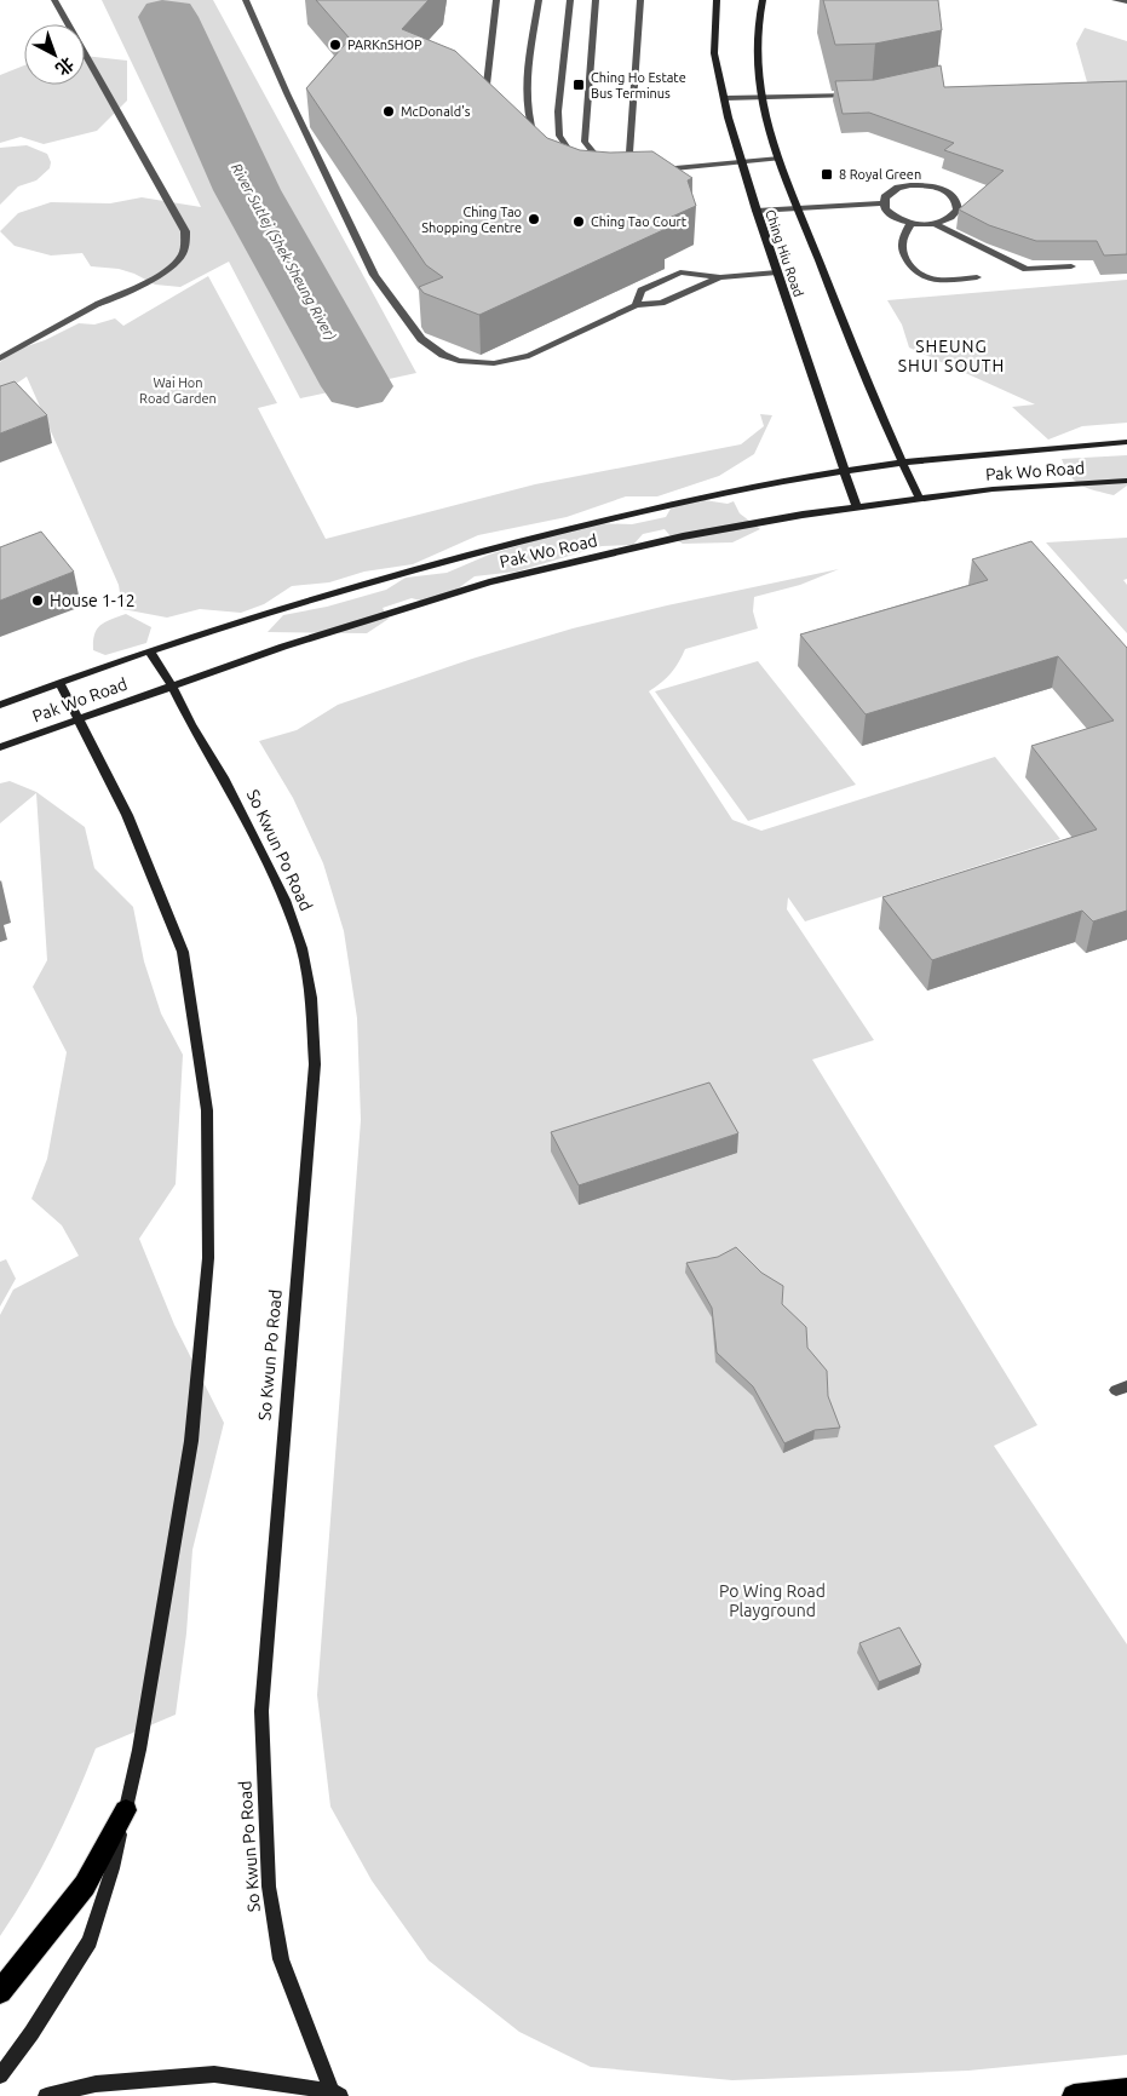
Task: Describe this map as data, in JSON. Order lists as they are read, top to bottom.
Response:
{
  "streets": {
    "main road": ["Ching Hiu Road", "Pak Wo Road", "So Kwun Po Road"]
  },
  "crossings": [
    ["Ching Hiu Road", "Pak Wo Road"],
    ["Pak Wo Road", "So Kwun Po Road"]
  ],
  "districts": ["SHEUNG SHUI SOUTH"],
  "water": ["River Sutlej (Shek Sheung River)"],
  "parks": ["Wai Hon Road Garden", "Po Wing Road Playground"],
  "places": {
    "other": [
      "PARKnSHOP",
      "McDonald's",
      "Ching Tao Shopping Centre",
      "Ching Tao Court",
      "House 1-12"
    ],
    "transit": ["Ching Ho Estate Bus Terminus", "8 Royal Green"]
  },
  "north": "bottom right"
}
